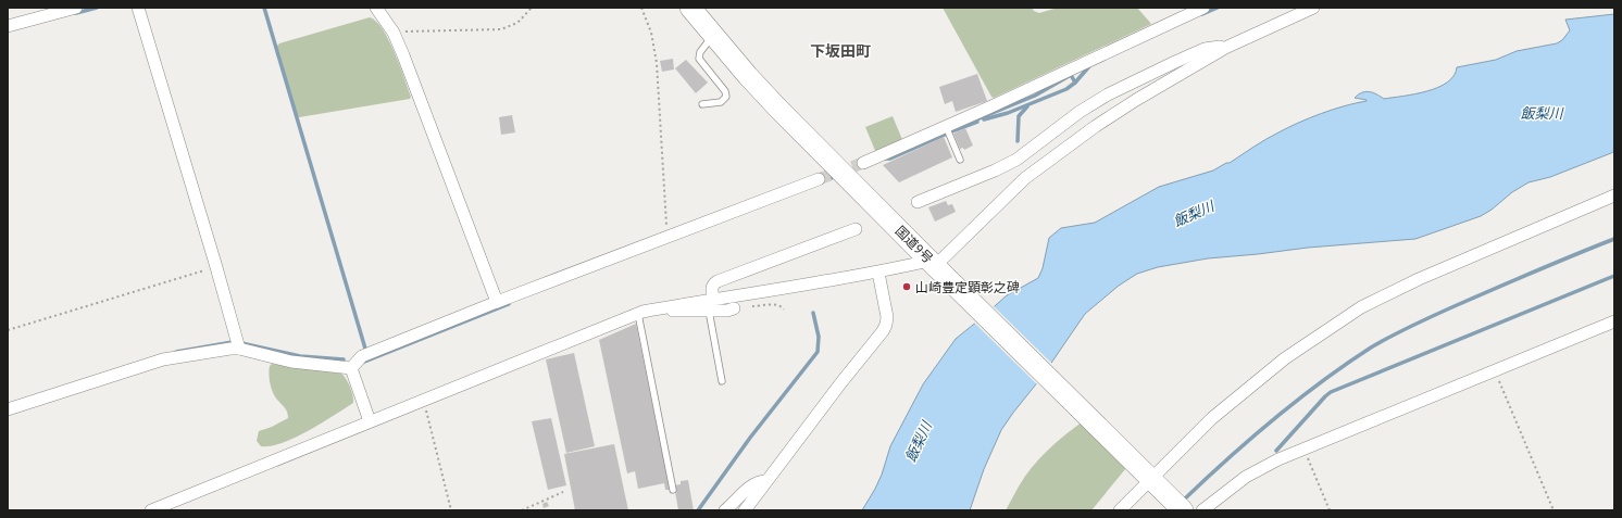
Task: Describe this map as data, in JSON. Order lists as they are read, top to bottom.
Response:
{
  "streets": {
    "highway": ["国道9号"]
  },
  "districts": ["下坂田町"],
  "water": ["飯梨川"],
  "places": ["山崎豊定顕彰之碑"]
}
